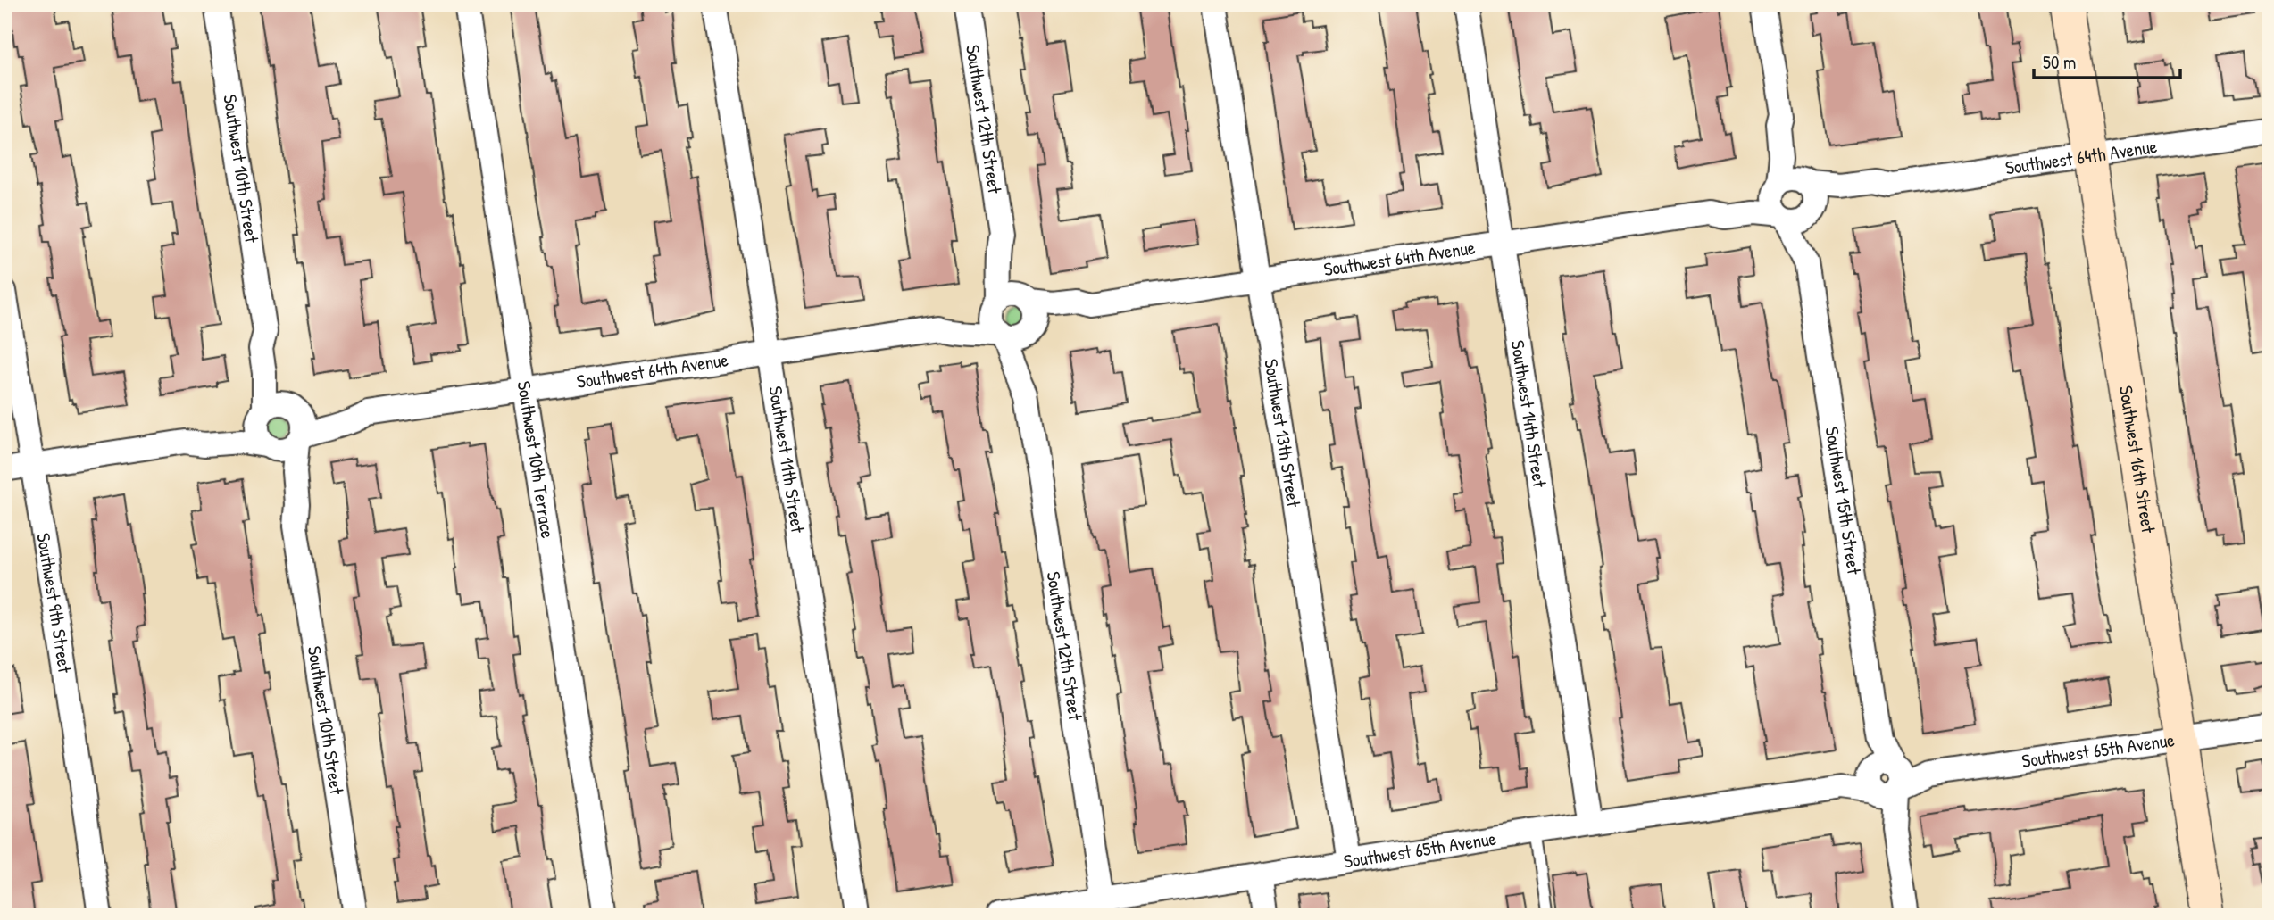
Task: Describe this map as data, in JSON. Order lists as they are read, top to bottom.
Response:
{
  "streets": {
    "street": [
      "Southwest 12th Street",
      "Southwest 64th Avenue",
      "Southwest 10th Street",
      "Southwest 14th Street",
      "Southwest 13th Street",
      "Southwest 10th Terrace",
      "Southwest 11th Street",
      "Southwest 16th Street",
      "Southwest 15th Street",
      "Southwest 9th Street",
      "Southwest 65th Avenue"
    ]
  },
  "crossings": [
    ["Southwest 12th Street", "Southwest 64th Avenue"],
    ["Southwest 12th Street", "Southwest 65th Avenue"],
    ["Southwest 64th Avenue", "Southwest 10th Street"],
    ["Southwest 64th Avenue", "Southwest 14th Street"],
    ["Southwest 64th Avenue", "Southwest 13th Street"],
    ["Southwest 64th Avenue", "Southwest 10th Terrace"],
    ["Southwest 64th Avenue", "Southwest 11th Street"],
    ["Southwest 64th Avenue", "Southwest 16th Street"],
    ["Southwest 64th Avenue", "Southwest 15th Street"],
    ["Southwest 14th Street", "Southwest 65th Avenue"],
    ["Southwest 13th Street", "Southwest 65th Avenue"],
    ["Southwest 16th Street", "Southwest 65th Avenue"],
    ["Southwest 15th Street", "Southwest 65th Avenue"]
  ],
  "scale_bar": "50 m"
}
